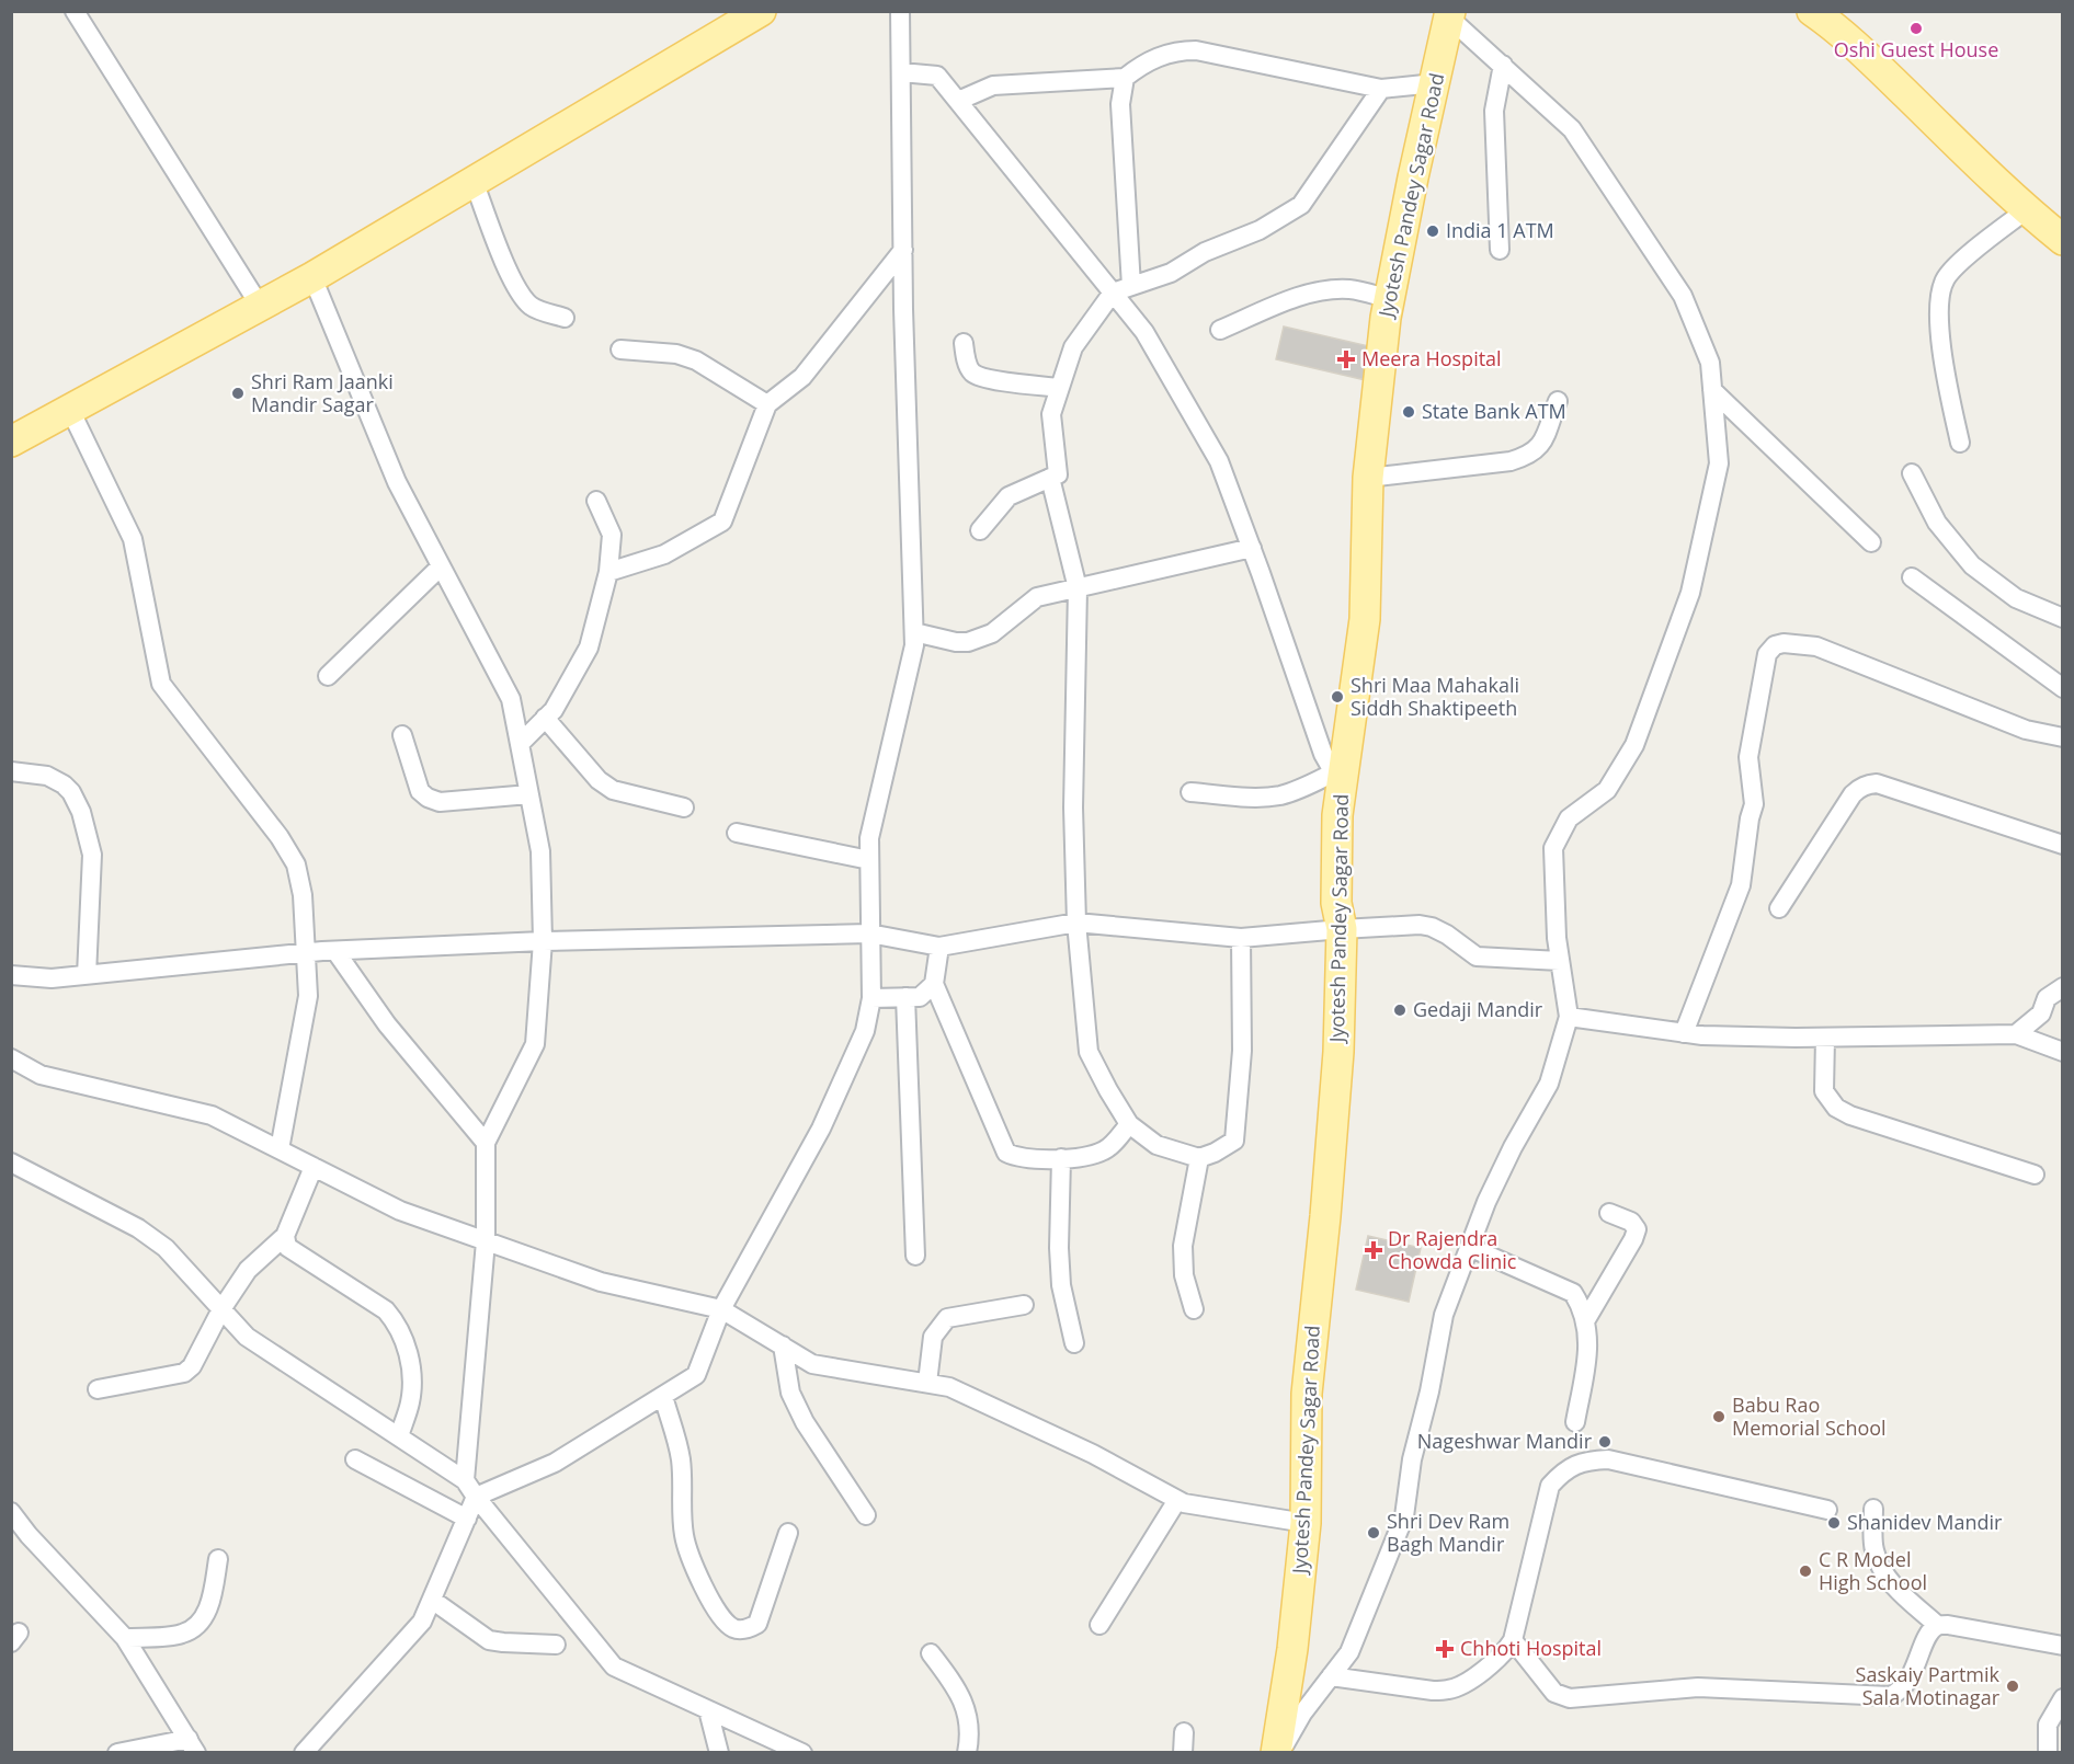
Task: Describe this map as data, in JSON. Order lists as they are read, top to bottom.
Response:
{
  "streets": {
    "main road": ["Jyotesh Pandey Sagar Road"]
  },
  "places": {
    "other": [
      "Oshi Guest House",
      "India 1 ATM",
      "Shri Ram Jaanki Mandir Sagar",
      "State Bank ATM",
      "Shri Maa Mahakali Siddh Shaktipeeth",
      "Gedaji Mandir",
      "Babu Rao Memorial School",
      "Nageshwar Mandir",
      "Shanidev Mandir",
      "Shri Dev Ram Bagh Mandir",
      "C R Model High School",
      "Saskaiy Partmik Sala Motinagar"
    ],
    "health": ["Meera Hospital", "Dr Rajendra Chowda Clinic", "Chhoti Hospital"]
  }
}
